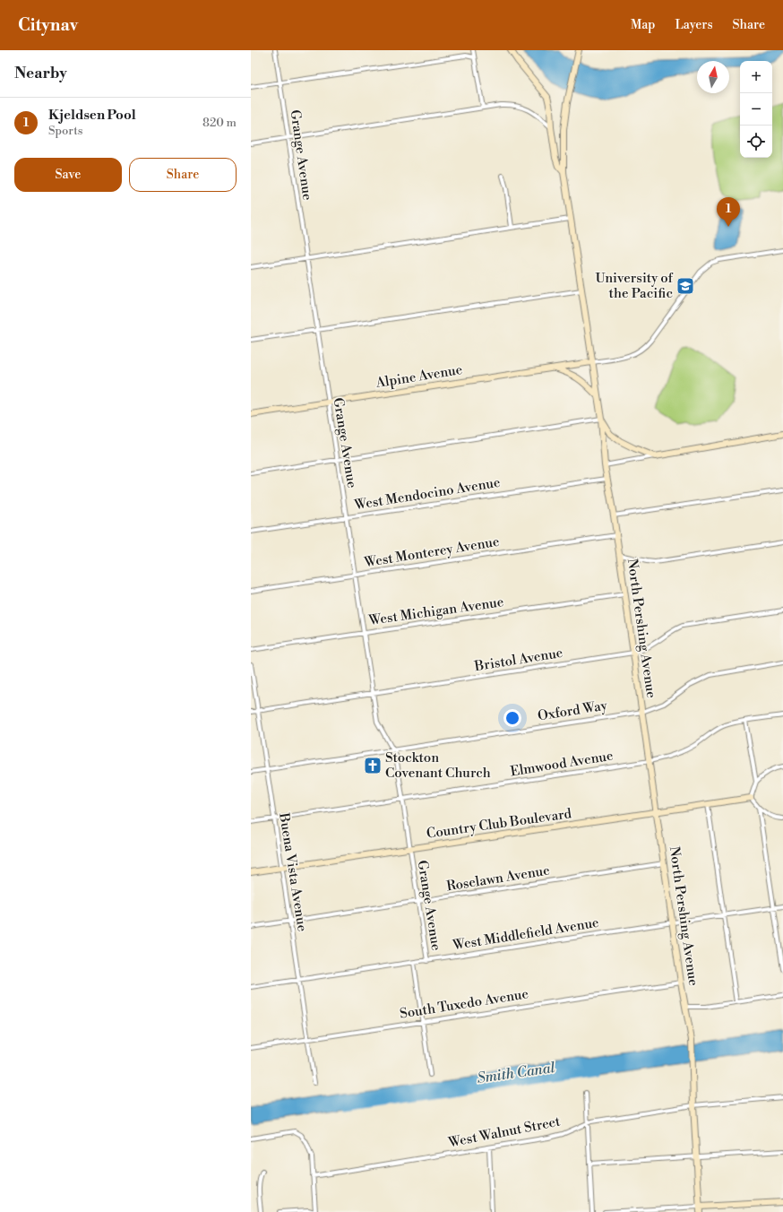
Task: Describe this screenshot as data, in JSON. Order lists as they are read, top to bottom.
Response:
{
  "streets": {
    "street": [
      "Grange Avenue",
      "Alpine Avenue",
      "West Mendocino Avenue",
      "West Monterey Avenue",
      "West Michigan Avenue",
      "North Pershing Avenue",
      "Bristol Avenue",
      "Oxford Way",
      "Elmwood Avenue",
      "Country Club Boulevard",
      "Buena Vista Avenue",
      "Roselawn Avenue",
      "West Middlefield Avenue",
      "South Tuxedo Avenue",
      "West Walnut Street"
    ]
  },
  "crossings": [
    ["Grange Avenue", "Alpine Avenue"],
    ["Grange Avenue", "West Mendocino Avenue"],
    ["Grange Avenue", "West Monterey Avenue"],
    ["Grange Avenue", "West Michigan Avenue"],
    ["Grange Avenue", "Bristol Avenue"],
    ["Grange Avenue", "Oxford Way"],
    ["Grange Avenue", "Elmwood Avenue"],
    ["Grange Avenue", "Country Club Boulevard"],
    ["Grange Avenue", "Roselawn Avenue"],
    ["Grange Avenue", "West Middlefield Avenue"],
    ["Grange Avenue", "South Tuxedo Avenue"],
    ["Alpine Avenue", "North Pershing Avenue"],
    ["West Mendocino Avenue", "North Pershing Avenue"],
    ["West Monterey Avenue", "North Pershing Avenue"],
    ["West Michigan Avenue", "North Pershing Avenue"],
    ["North Pershing Avenue", "Bristol Avenue"],
    ["North Pershing Avenue", "Oxford Way"],
    ["North Pershing Avenue", "Elmwood Avenue"],
    ["North Pershing Avenue", "Country Club Boulevard"],
    ["North Pershing Avenue", "Roselawn Avenue"],
    ["North Pershing Avenue", "West Middlefield Avenue"],
    ["North Pershing Avenue", "South Tuxedo Avenue"],
    ["North Pershing Avenue", "West Walnut Street"],
    ["Bristol Avenue", "Buena Vista Avenue"],
    ["Oxford Way", "Buena Vista Avenue"],
    ["Elmwood Avenue", "Buena Vista Avenue"],
    ["Country Club Boulevard", "Buena Vista Avenue"],
    ["Buena Vista Avenue", "Roselawn Avenue"],
    ["Buena Vista Avenue", "West Middlefield Avenue"],
    ["Buena Vista Avenue", "South Tuxedo Avenue"]
  ],
  "water": ["Smith Canal"],
  "places": {
    "school or university": ["University of the Pacific"],
    "church": ["Stockton Covenant Church"]
  },
  "north": "top",
  "page": {
    "header": "Citynav",
    "nav": ["Map", "Layers", "Share"],
    "heading": "Nearby",
    "map_buttons": ["+", "−"],
    "list": [
      {
        "mark": "1",
        "name": "Kjeldsen Pool",
        "note": "Sports",
        "value": "820 m"
      }
    ],
    "buttons": ["Save", "Share"],
    "pins": "1"
  }
}
